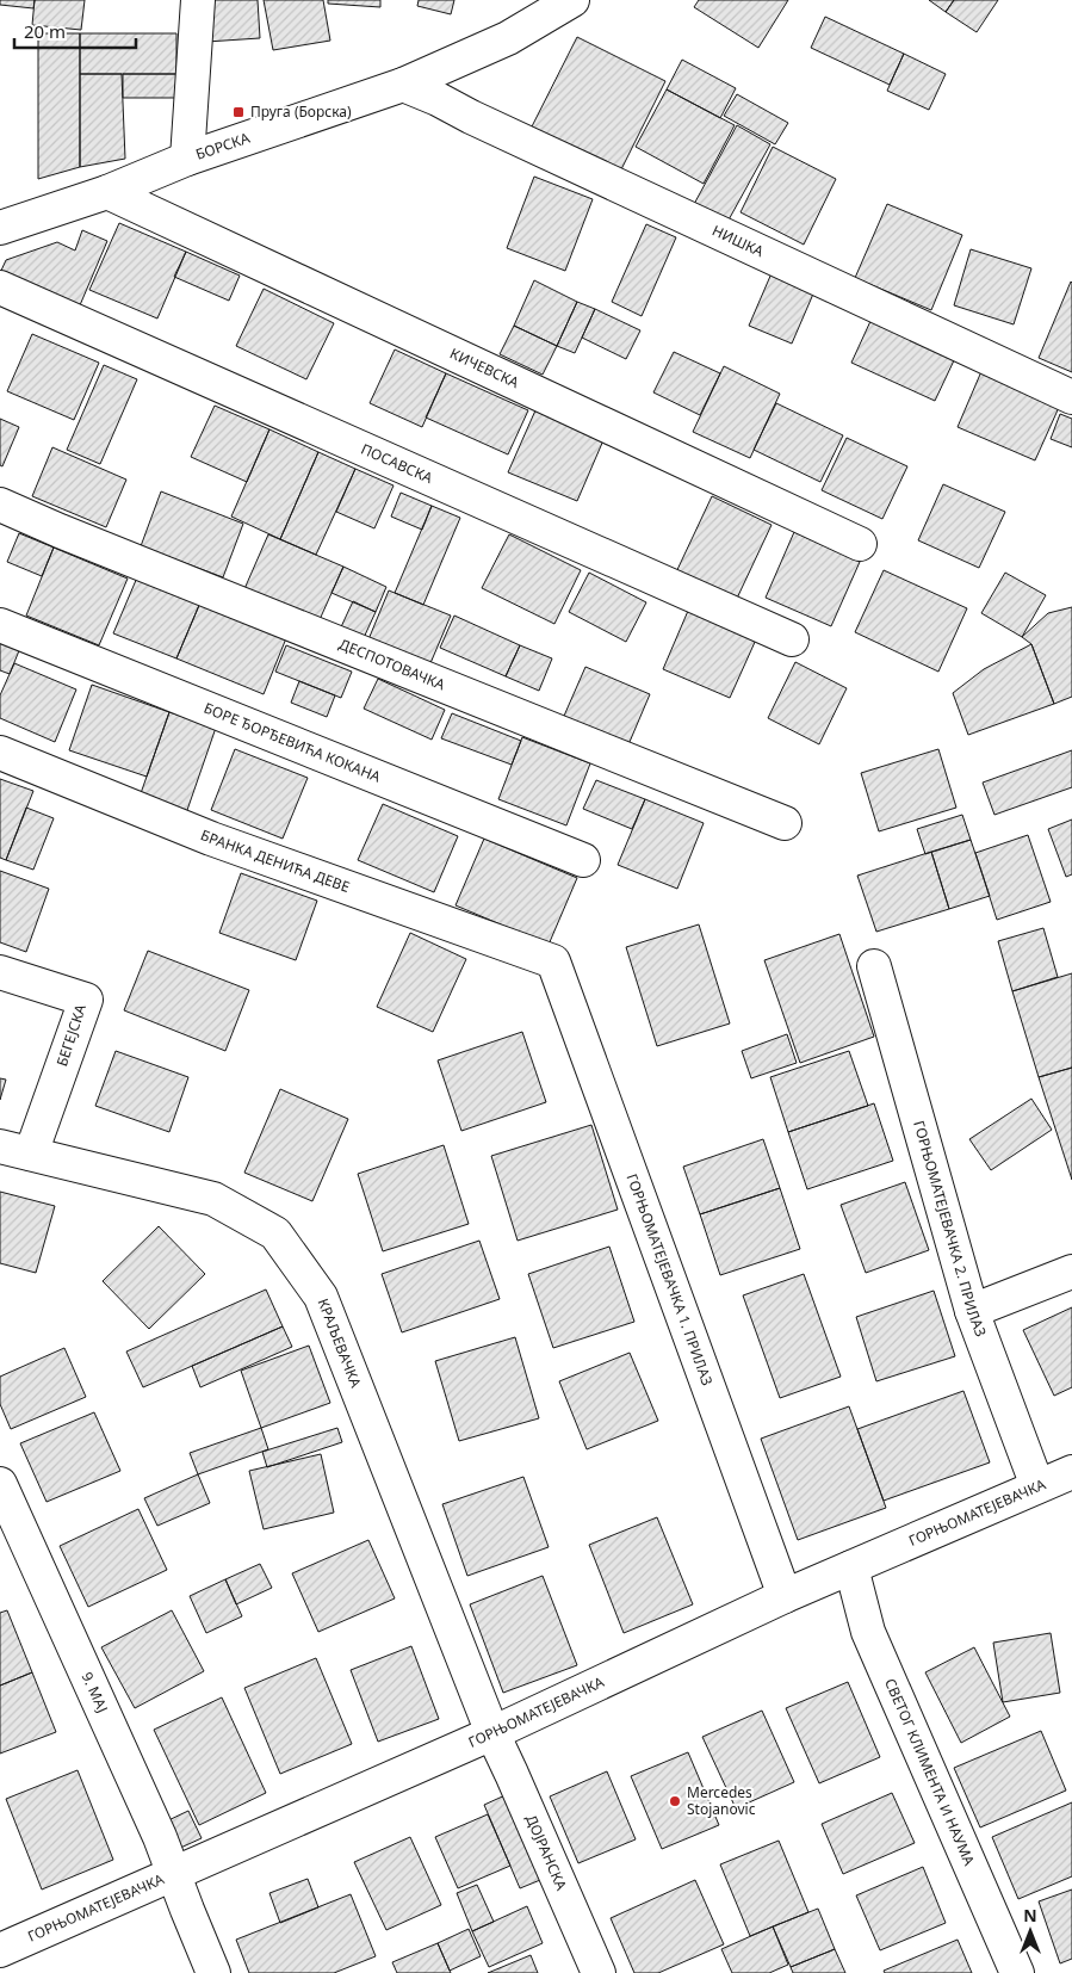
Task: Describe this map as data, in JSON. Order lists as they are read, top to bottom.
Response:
{
  "streets": {
    "street": [
      "БОРСКА",
      "НИШКА",
      "КИЧЕВСКА",
      "ПОСАВСКА",
      "ДЕСПОТОВАЧКА",
      "БОРЕ ЂОРЂЕВИЋА КОКАНА",
      "БРАНКА ДЕНИЋА ДЕВЕ",
      "БЕГЕЈСКА",
      "ГОРЊОМАТЕЈЕВАЧКА 2. ПРИЛАЗ",
      "ГОРЊОМАТЕЈЕВАЧКА 1. ПРИЛАЗ",
      "КРАЉЕВАЧКА",
      "ГОРЊОМАТЕЈЕВАЧКА",
      "9. МАЈ",
      "СВЕТОГ КЛИМЕНТА И НАУМА",
      "ДОЈРАНСКА"
    ]
  },
  "crossings": [
    ["БОРСКА", "НИШКА"],
    ["БОРСКА", "КИЧЕВСКА"],
    ["БРАНКА ДЕНИЋА ДЕВЕ", "ГОРЊОМАТЕЈЕВАЧКА 1. ПРИЛАЗ"],
    ["БЕГЕЈСКА", "КРАЉЕВАЧКА"],
    ["ГОРЊОМАТЕЈЕВАЧКА 2. ПРИЛАЗ", "ГОРЊОМАТЕЈЕВАЧКА"],
    ["ГОРЊОМАТЕЈЕВАЧКА 1. ПРИЛАЗ", "ГОРЊОМАТЕЈЕВАЧКА"],
    ["КРАЉЕВАЧКА", "ГОРЊОМАТЕЈЕВАЧКА"],
    ["КРАЉЕВАЧКА", "ДОЈРАНСКА"],
    ["ГОРЊОМАТЕЈЕВАЧКА", "9. МАЈ"],
    ["ГОРЊОМАТЕЈЕВАЧКА", "СВЕТОГ КЛИМЕНТА И НАУМА"],
    ["ГОРЊОМАТЕЈЕВАЧКА", "ДОЈРАНСКА"]
  ],
  "places": {
    "transit": ["Пруга (Борска)"],
    "other": ["Mercedes Stojanovic"]
  },
  "scale_bar": "20 m",
  "north": "top"
}
